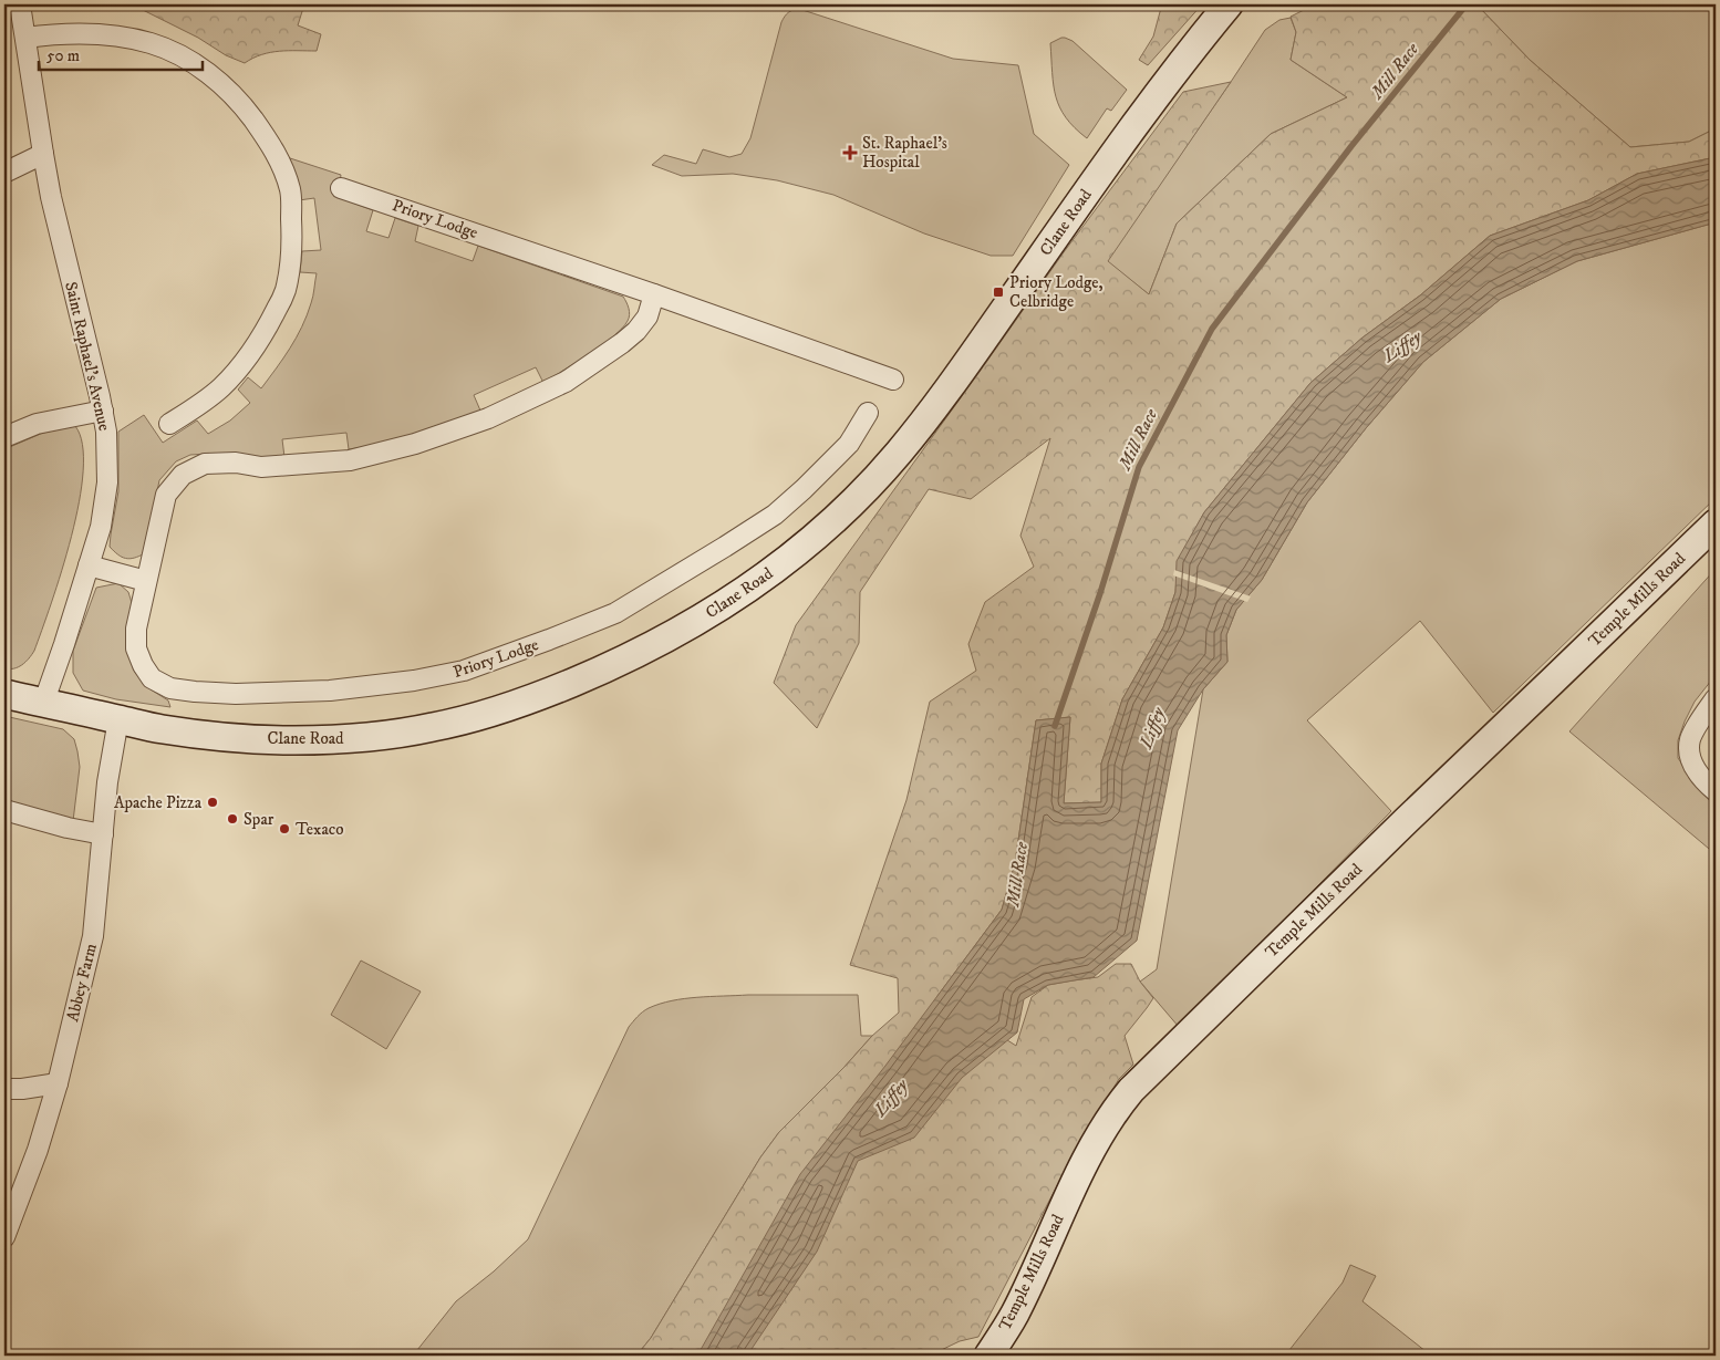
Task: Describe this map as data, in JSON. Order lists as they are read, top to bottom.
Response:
{
  "streets": {
    "main road": ["Clane Road", "Temple Mills Road"],
    "street": ["Priory Lodge", "Saint Raphael's Avenue", "Abbey Farm"]
  },
  "crossings": [
    ["Clane Road", "Saint Raphael's Avenue"],
    ["Clane Road", "Abbey Farm"]
  ],
  "water": ["Mill Race", "Liffey"],
  "places": {
    "health": ["St. Raphael's Hospital"],
    "transit": ["Priory Lodge, Celbridge"],
    "other": ["Apache Pizza", "Spar", "Texaco"]
  },
  "scale_bar": "50 m"
}
